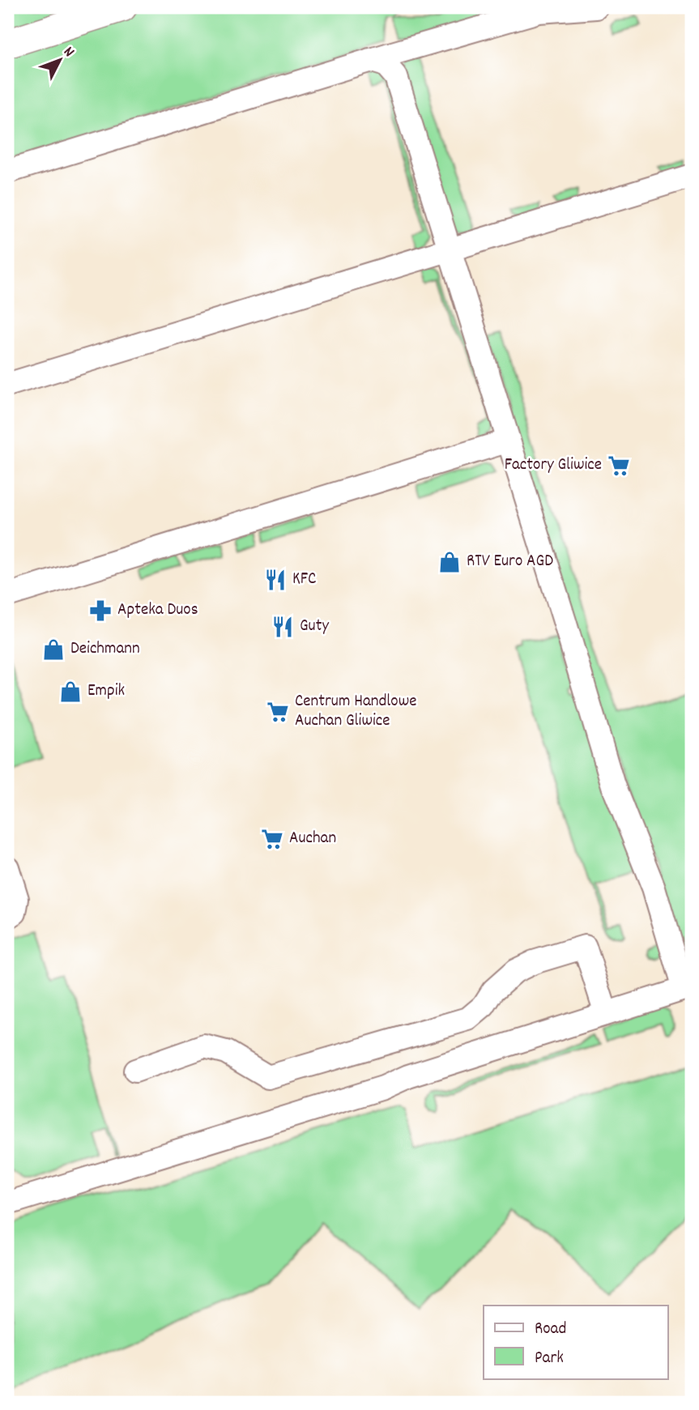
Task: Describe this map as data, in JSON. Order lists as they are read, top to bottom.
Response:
{
  "places": {
    "supermarket": ["Factory Gliwice", "Centrum Handlowe Auchan Gliwice", "Auchan"],
    "shop": ["RTV Euro AGD", "Deichmann", "Empik"],
    "restaurant": ["KFC", "Guty"],
    "pharmacy": ["Apteka Duos"]
  },
  "legend": ["Road", "Park"],
  "north": "top right"
}
